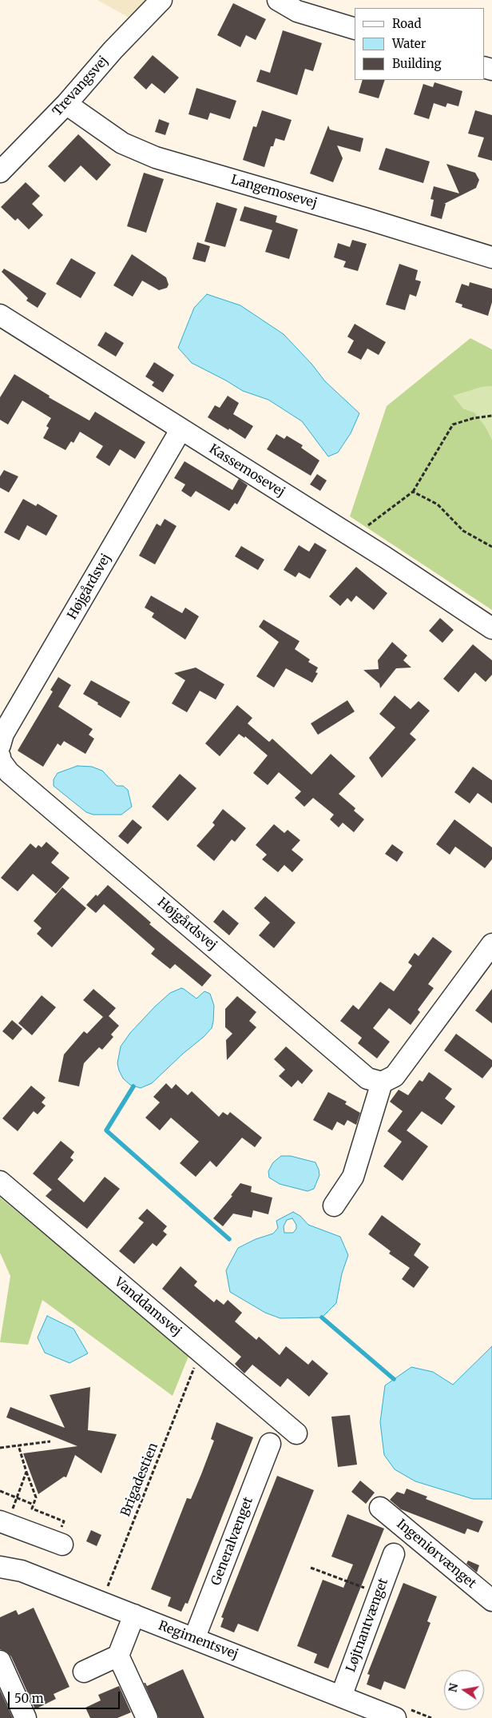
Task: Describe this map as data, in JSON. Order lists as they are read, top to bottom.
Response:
{
  "streets": {
    "street": [
      "Trevangsvej",
      "Langemosevej",
      "Kassemosevej",
      "Højgårdsvej",
      "Vanddamsvej",
      "Generalvænget",
      "Ingeniørvænget",
      "Løjtnantvænget",
      "Regimentsvej"
    ],
    "path": ["Brigadestien"]
  },
  "crossings": [
    ["Trevangsvej", "Langemosevej"],
    ["Kassemosevej", "Højgårdsvej"],
    ["Vanddamsvej", "Brigadestien"],
    ["Brigadestien", "Regimentsvej"],
    ["Generalvænget", "Regimentsvej"],
    ["Løjtnantvænget", "Regimentsvej"]
  ],
  "legend": ["Road", "Water", "Building"],
  "scale_bar": "50 m",
  "north": "left"
}
